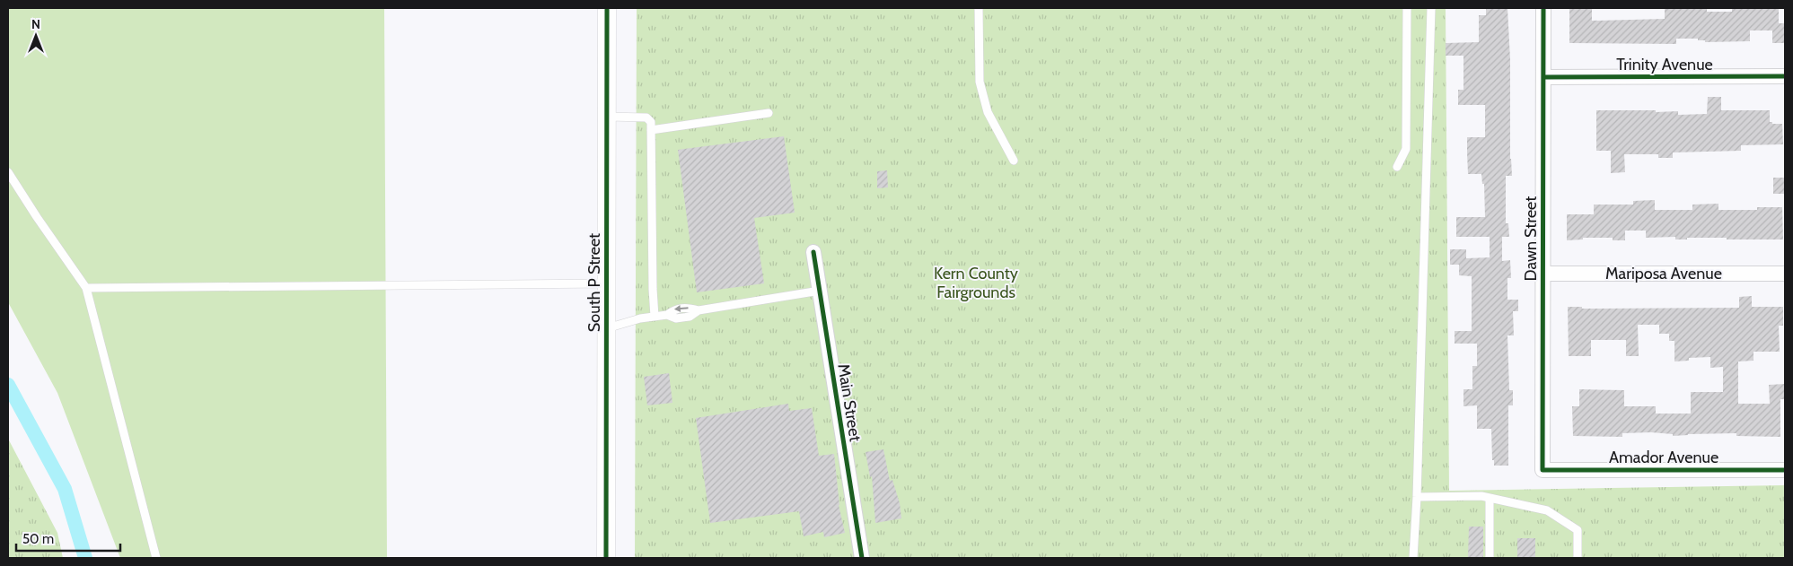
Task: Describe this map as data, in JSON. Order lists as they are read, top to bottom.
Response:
{
  "streets": {
    "street": [
      "Trinity Avenue",
      "Dawn Street",
      "Mariposa Avenue",
      "South P Street",
      "Main Street",
      "Amador Avenue"
    ]
  },
  "crossings": [
    ["Trinity Avenue", "Dawn Street"],
    ["Dawn Street", "Mariposa Avenue"],
    ["Dawn Street", "Amador Avenue"]
  ],
  "parks": ["Kern County Fairgrounds"],
  "scale_bar": "50 m",
  "north": "top"
}
